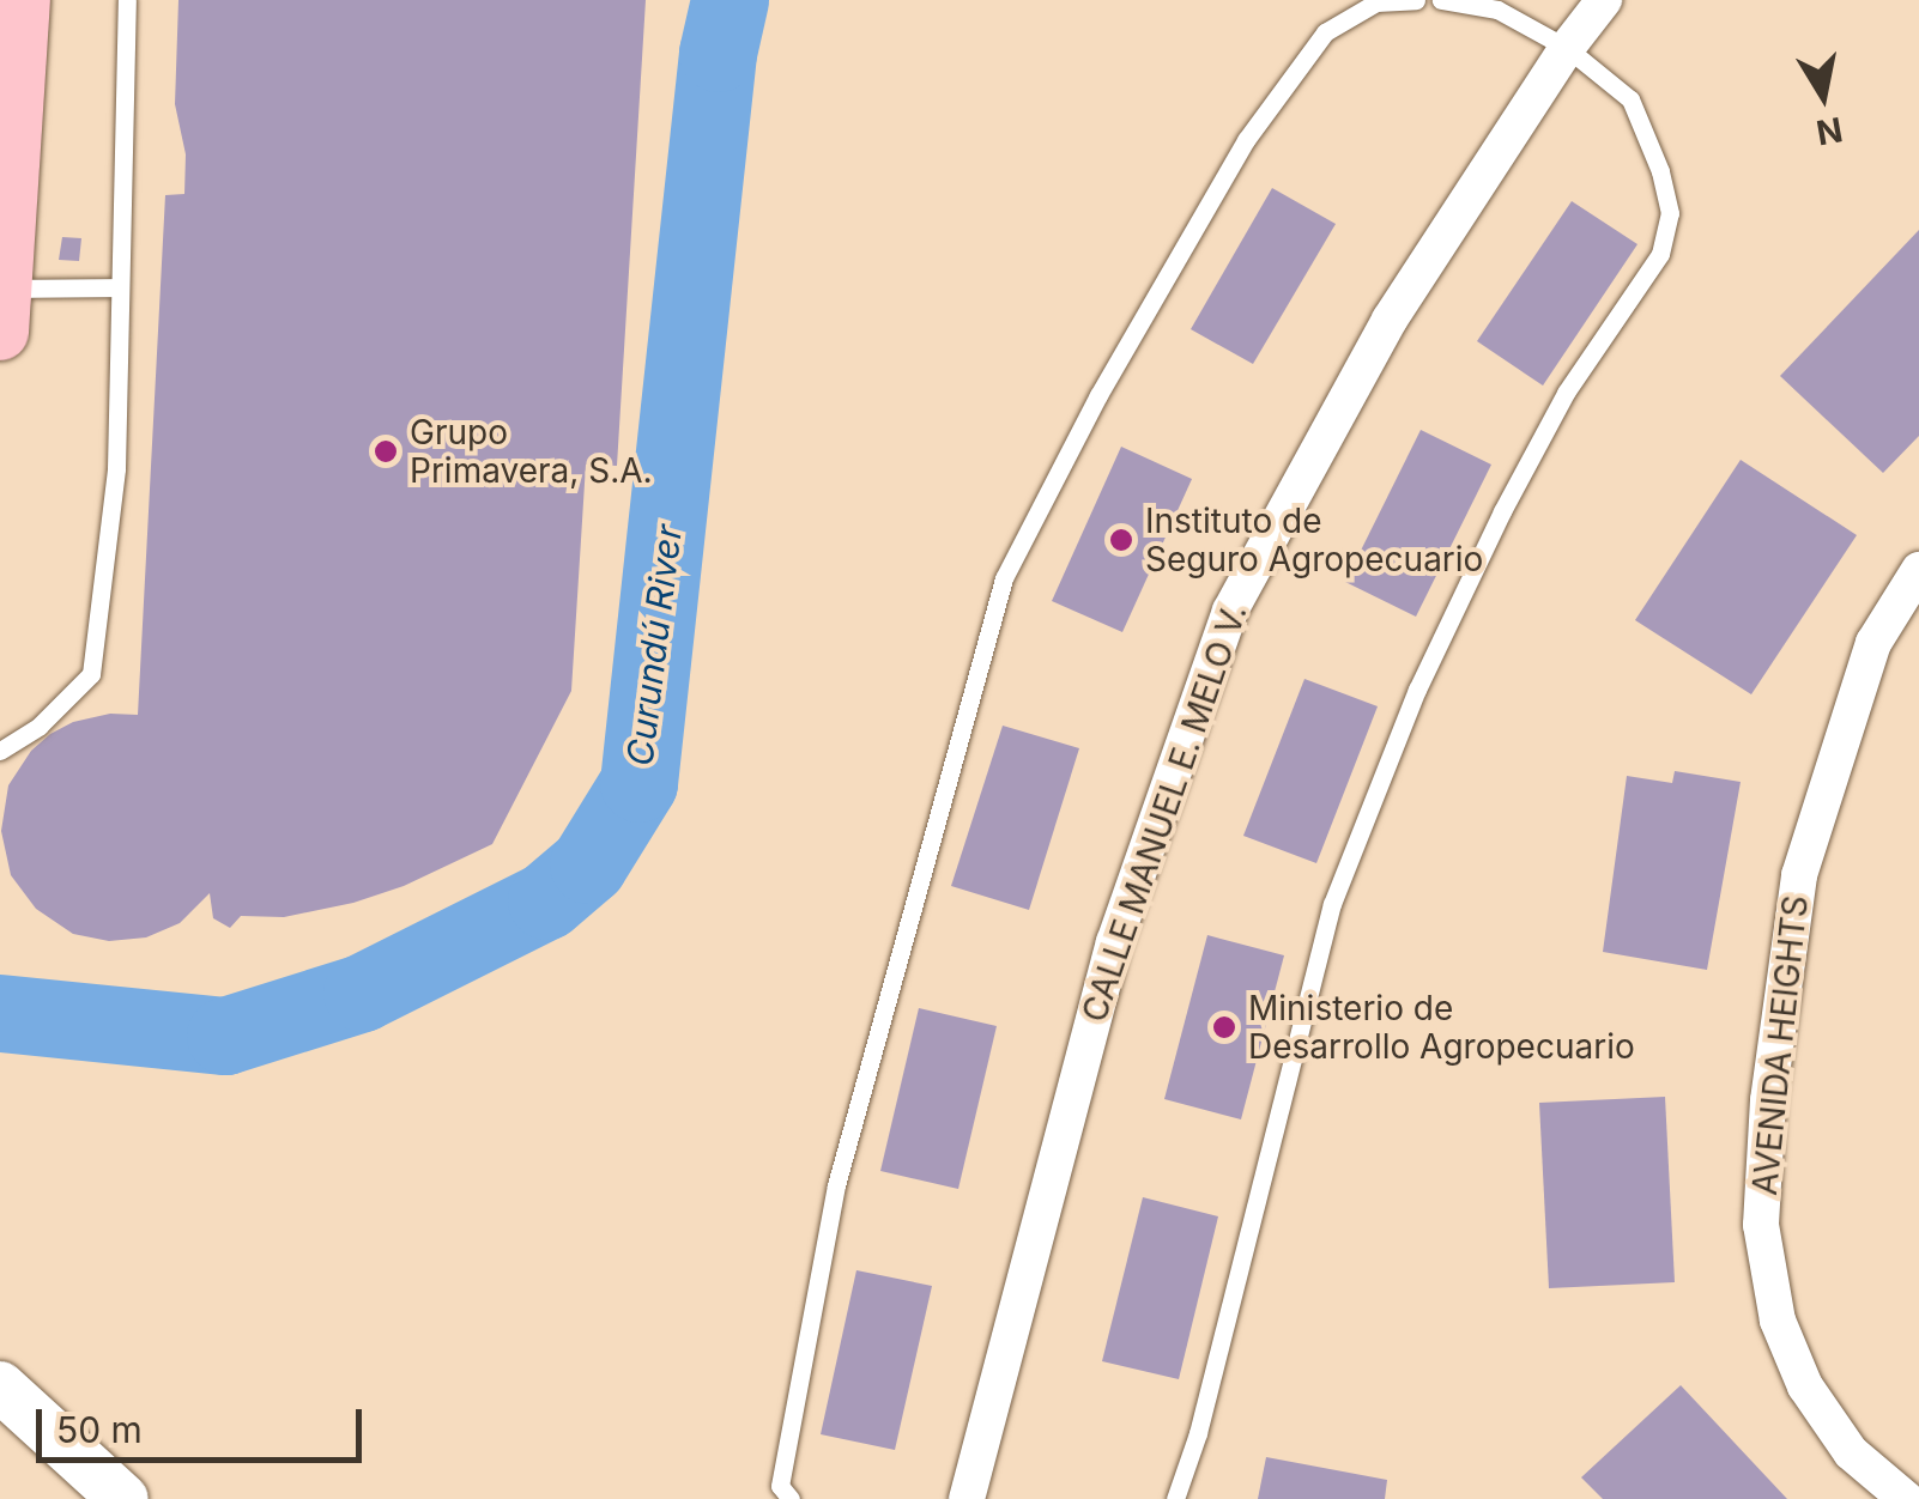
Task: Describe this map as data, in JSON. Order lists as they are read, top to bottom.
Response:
{
  "streets": {
    "street": ["CALLE MANUEL E. MELO V.", "AVENIDA HEIGHTS"]
  },
  "water": ["Curundú River"],
  "places": ["Grupo Primavera, S.A.", "Instituto de Seguro Agropecuario", "Ministerio de Desarrollo Agropecuario"],
  "scale_bar": "50 m",
  "north": "bottom"
}
